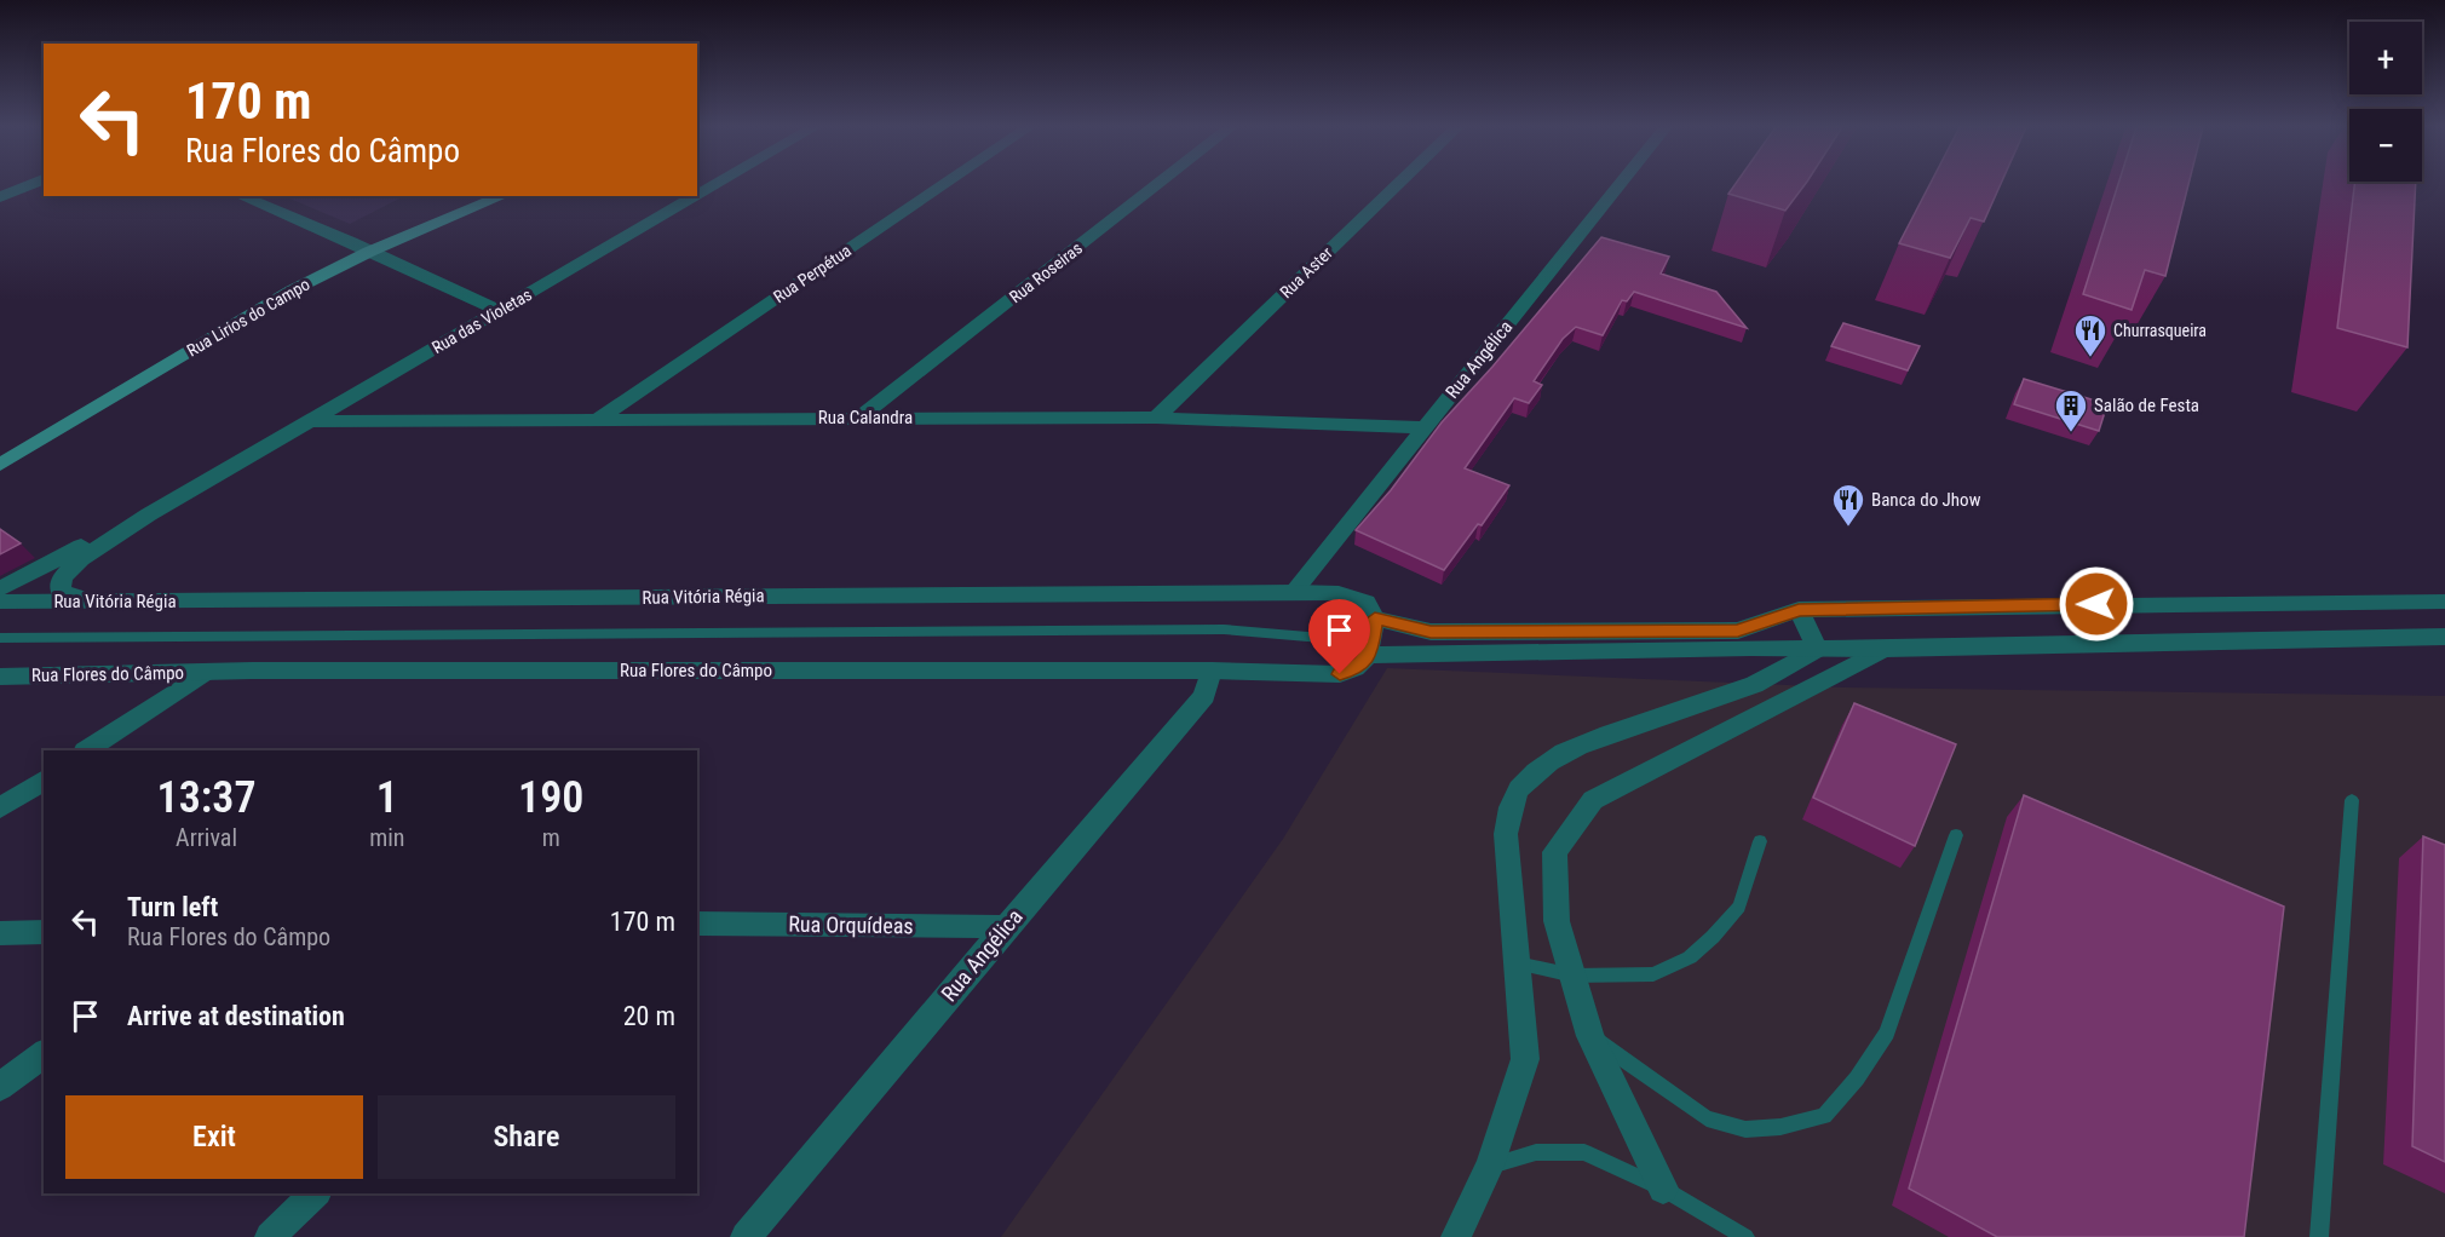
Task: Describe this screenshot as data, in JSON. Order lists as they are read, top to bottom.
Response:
{
  "streets": {
    "main road": ["Rua Lirios do Campo"],
    "street": [
      "Rua Roseiras",
      "Rua Aster",
      "Rua Perpétua",
      "Rua das Violetas",
      "Rua Angélica",
      "Rua Calandra",
      "Rua Vitória Régia",
      "Rua Flores do Câmpo",
      "Rua Orquídeas"
    ]
  },
  "crossings": [
    ["Rua Roseiras", "Rua Calandra"],
    ["Rua Aster", "Rua Calandra"],
    ["Rua Perpétua", "Rua Calandra"],
    ["Rua das Violetas", "Rua Calandra"],
    ["Rua das Violetas", "Rua Vitória Régia"],
    ["Rua Angélica", "Rua Calandra"],
    ["Rua Angélica", "Rua Vitória Régia"],
    ["Rua Angélica", "Rua Flores do Câmpo"],
    ["Rua Angélica", "Rua Orquídeas"],
    ["Rua Vitória Régia", "Rua Flores do Câmpo"]
  ],
  "places": {
    "restaurant": ["Churrasqueira", "Banca do Jhow"],
    "building": ["Salão de Festa"]
  },
  "page": {
    "map_buttons": ["+", "−"],
    "turn": ["170 m", "Rua Flores do Câmpo"],
    "eta": [
      "13:37",
      "Arrival",
      "1",
      "min",
      "190",
      "m"
    ],
    "list": [
      {
        "name": "Turn left",
        "note": "Rua Flores do Câmpo",
        "value": "170 m"
      },
      {
        "name": "Arrive at destination",
        "value": "20 m"
      }
    ],
    "buttons": ["Exit", "Share"]
  }
}
